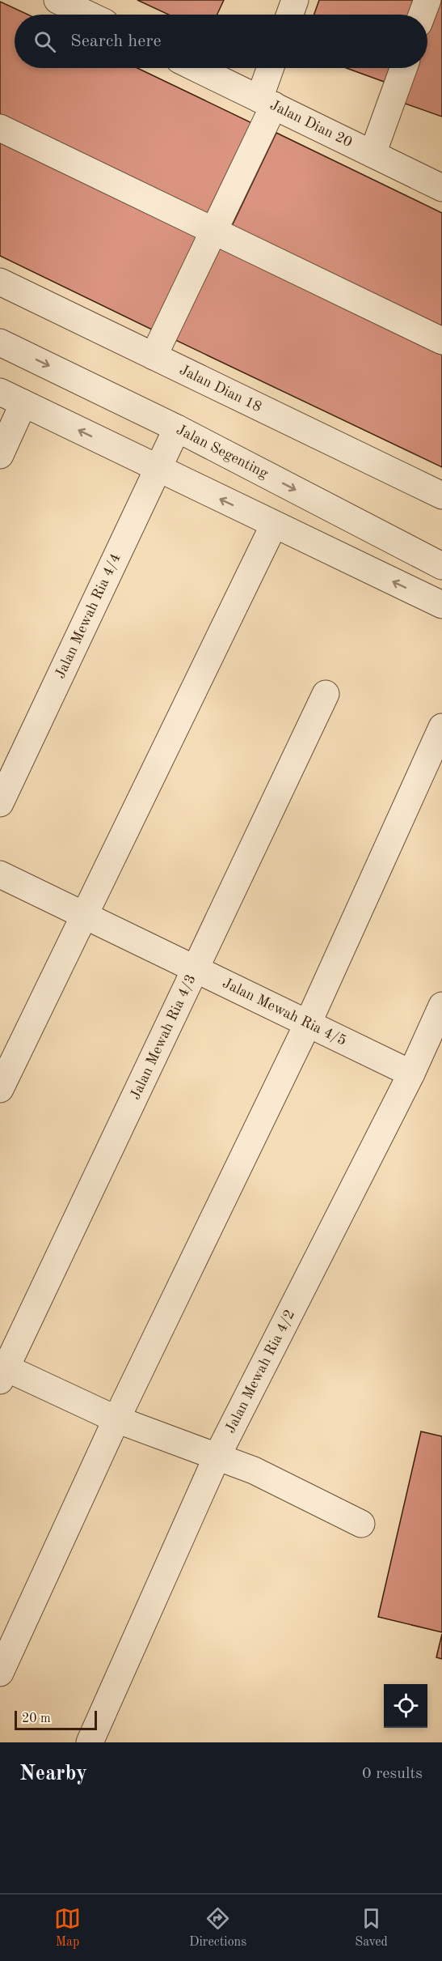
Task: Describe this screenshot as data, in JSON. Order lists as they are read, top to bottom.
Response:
{
  "streets": {
    "street": [
      "Jalan Dian 20",
      "Jalan Dian 18",
      "Jalan Segenting",
      "Jalan Mewah Ria 4/4",
      "Jalan Mewah Ria 4/5",
      "Jalan Mewah Ria 4/3",
      "Jalan Mewah Ria 4/2"
    ]
  },
  "crossings": [
    ["Jalan Segenting", "Jalan Mewah Ria 4/4"],
    ["Jalan Mewah Ria 4/5", "Jalan Mewah Ria 4/3"],
    ["Jalan Mewah Ria 4/5", "Jalan Mewah Ria 4/2"]
  ],
  "scale_bar": "20 m",
  "page": {
    "search": "Search here",
    "scale": "20 m",
    "heading": ["Nearby", "0 results"],
    "nav": ["Map", "Directions", "Saved"]
  }
}
